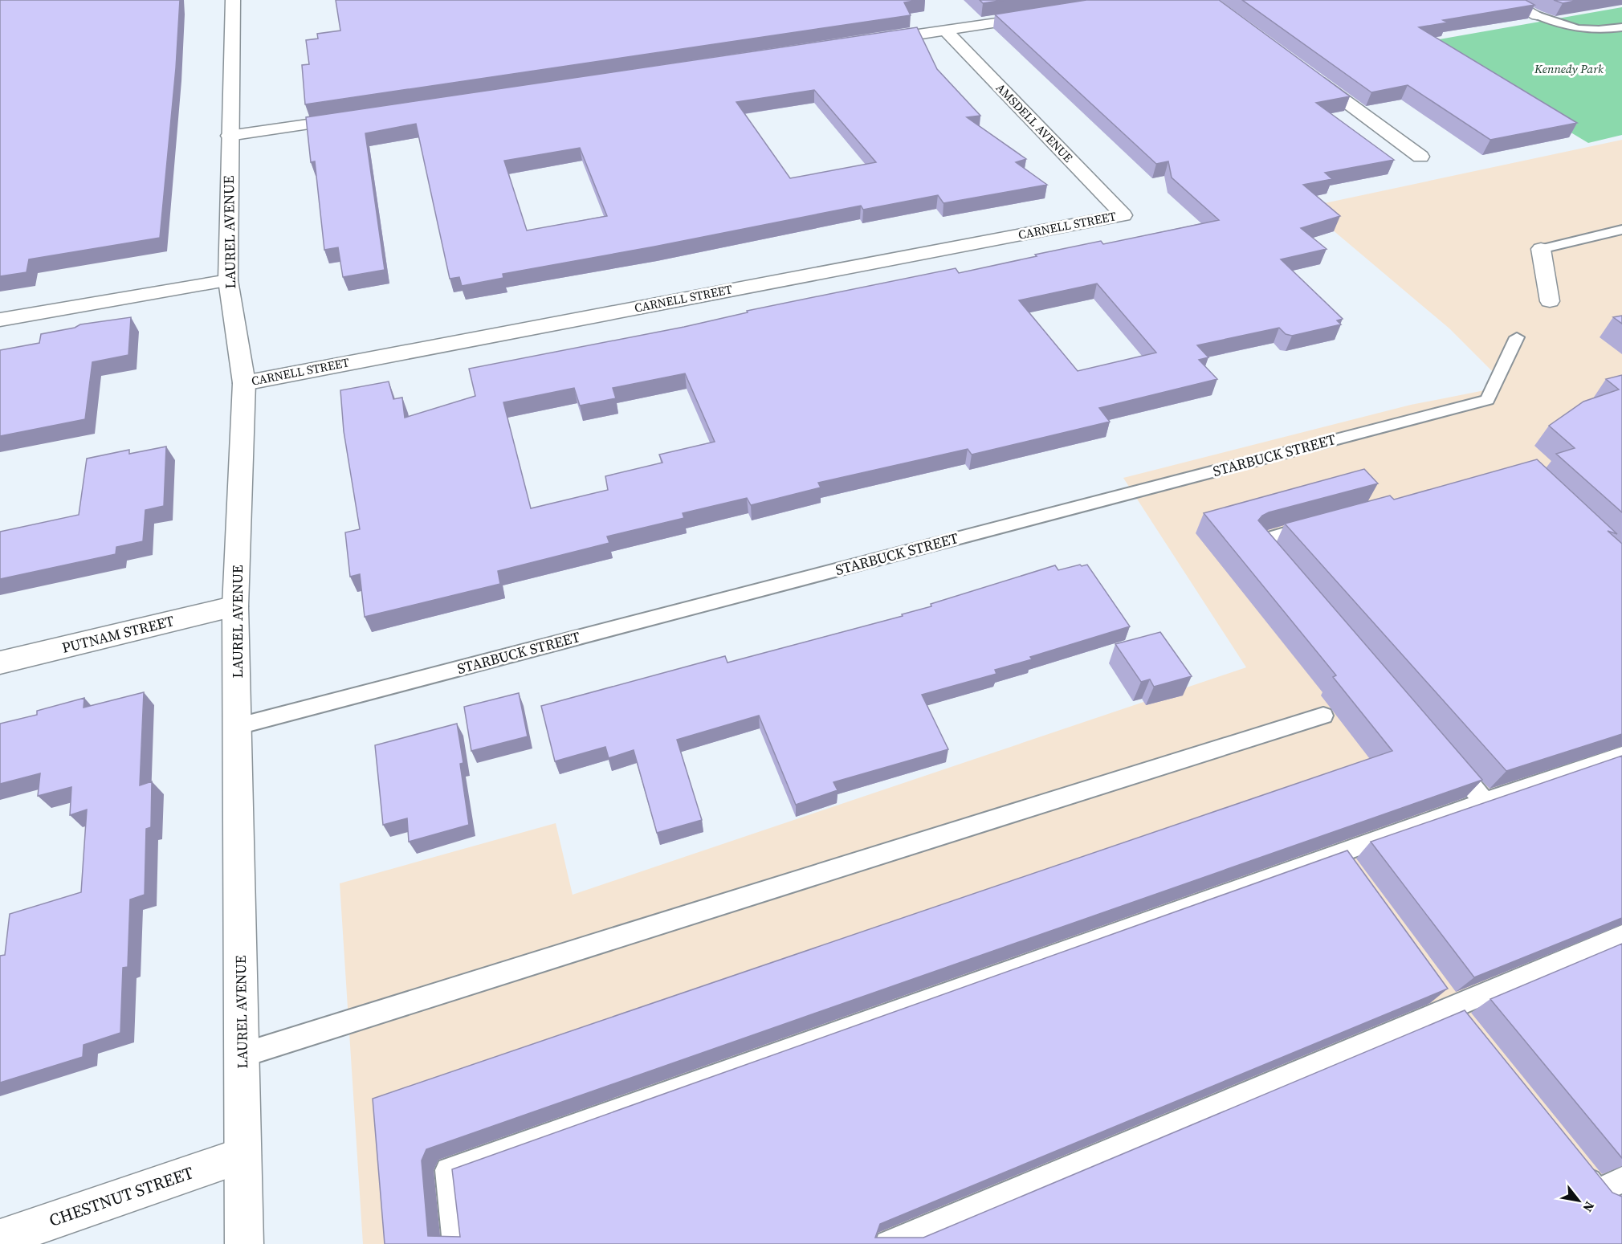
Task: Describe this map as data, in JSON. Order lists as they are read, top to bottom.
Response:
{
  "streets": {
    "street": [
      "AMSDELL AVENUE",
      "CARNELL STREET",
      "LAUREL AVENUE",
      "PUTNAM STREET",
      "CHESTNUT STREET"
    ],
    "lane": ["STARBUCK STREET"]
  },
  "crossings": [
    ["AMSDELL AVENUE", "CARNELL STREET"],
    ["CARNELL STREET", "LAUREL AVENUE"],
    ["LAUREL AVENUE", "STARBUCK STREET"],
    ["LAUREL AVENUE", "PUTNAM STREET"],
    ["LAUREL AVENUE", "CHESTNUT STREET"]
  ],
  "parks": ["Kennedy Park"],
  "north": "bottom right"
}
